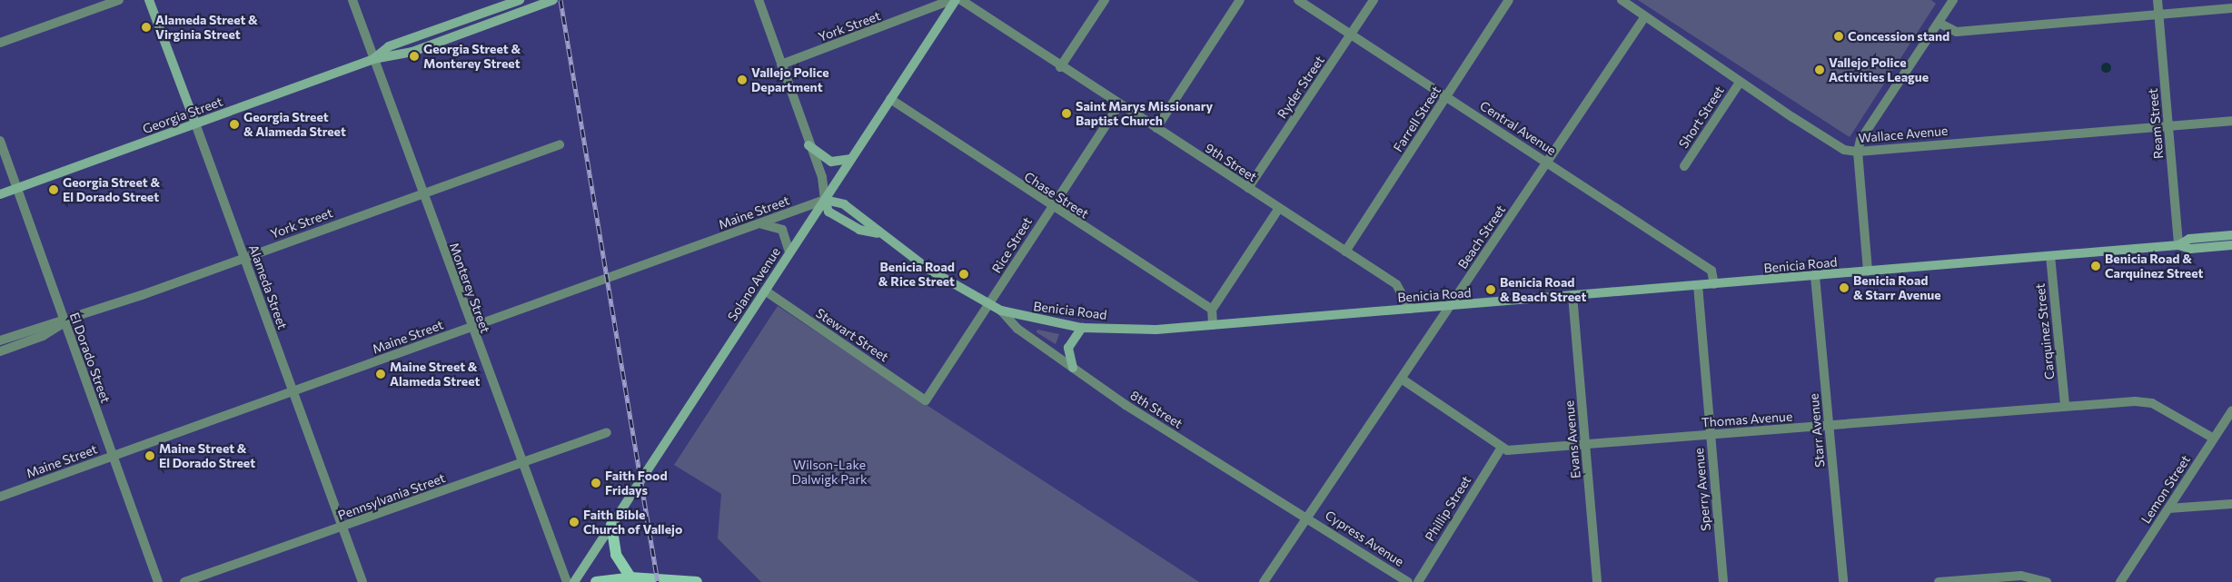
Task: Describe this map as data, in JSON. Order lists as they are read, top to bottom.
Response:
{
  "streets": {
    "main road": [
      "Georgia Street",
      "Benicia Road",
      "Solano Avenue",
      "Alameda Street"
    ],
    "street": [
      "York Street",
      "Ryder Street",
      "Short Street",
      "Farrell Street",
      "Ream Street",
      "Central Avenue",
      "Wallace Avenue",
      "9th Street",
      "Chase Street",
      "Maine Street",
      "Beach Street",
      "Rice Street",
      "Monterey Street",
      "Carquinez Street",
      "Stewart Street",
      "El Dorado Street",
      "8th Street",
      "Thomas Avenue",
      "Starr Avenue",
      "Evans Avenue",
      "Sperry Avenue",
      "Lemon Street",
      "Pennsylvania Street",
      "Phillip Street",
      "Cypress Avenue"
    ]
  },
  "crossings": [
    ["York Street", "Alameda Street"],
    ["York Street", "Monterey Street"],
    ["York Street", "El Dorado Street"],
    ["Ryder Street", "Central Avenue"],
    ["Ryder Street", "9th Street"],
    ["Georgia Street", "Alameda Street"],
    ["Georgia Street", "Monterey Street"],
    ["Georgia Street", "El Dorado Street"],
    ["Short Street", "Wallace Avenue"],
    ["Farrell Street", "Central Avenue"],
    ["Farrell Street", "9th Street"],
    ["Ream Street", "Wallace Avenue"],
    ["Ream Street", "Benicia Road"],
    ["Central Avenue", "Beach Street"],
    ["Central Avenue", "Benicia Road"],
    ["Wallace Avenue", "Beach Street"],
    ["9th Street", "Rice Street"],
    ["9th Street", "Benicia Road"],
    ["Chase Street", "Rice Street"],
    ["Chase Street", "Solano Avenue"],
    ["Maine Street", "Benicia Road"],
    ["Maine Street", "Solano Avenue"],
    ["Maine Street", "Alameda Street"],
    ["Maine Street", "Monterey Street"],
    ["Maine Street", "El Dorado Street"],
    ["Beach Street", "Benicia Road"],
    ["Beach Street", "8th Street"],
    ["Beach Street", "Cypress Avenue"],
    ["Rice Street", "Benicia Road"],
    ["Rice Street", "Stewart Street"],
    ["Benicia Road", "Solano Avenue"],
    ["Benicia Road", "Carquinez Street"],
    ["Benicia Road", "8th Street"],
    ["Benicia Road", "Starr Avenue"],
    ["Benicia Road", "Evans Avenue"],
    ["Benicia Road", "Sperry Avenue"],
    ["Solano Avenue", "Stewart Street"],
    ["Alameda Street", "Pennsylvania Street"],
    ["Monterey Street", "Pennsylvania Street"],
    ["Carquinez Street", "Thomas Avenue"],
    ["8th Street", "Cypress Avenue"],
    ["Thomas Avenue", "Starr Avenue"],
    ["Thomas Avenue", "Evans Avenue"],
    ["Thomas Avenue", "Sperry Avenue"],
    ["Thomas Avenue", "Lemon Street"],
    ["Thomas Avenue", "Phillip Street"]
  ],
  "parks": ["Wilson-Lake Dalwigk Park"],
  "places": [
    "Alameda Street & Virginia Street",
    "Concession stand",
    "Georgia Street & Monterey Street",
    "Vallejo Police Activities League",
    "Vallejo Police Department",
    "Saint Marys Missionary Baptist Church",
    "Georgia Street & Alameda Street",
    "Georgia Street & El Dorado Street",
    "Benicia Road & Carquinez Street",
    "Benicia Road & Rice Street",
    "Benicia Road & Starr Avenue",
    "Benicia Road & Beach Street",
    "Maine Street & Alameda Street",
    "Maine Street & El Dorado Street",
    "Faith Food Fridays",
    "Faith Bible Church of Vallejo"
  ]
}
